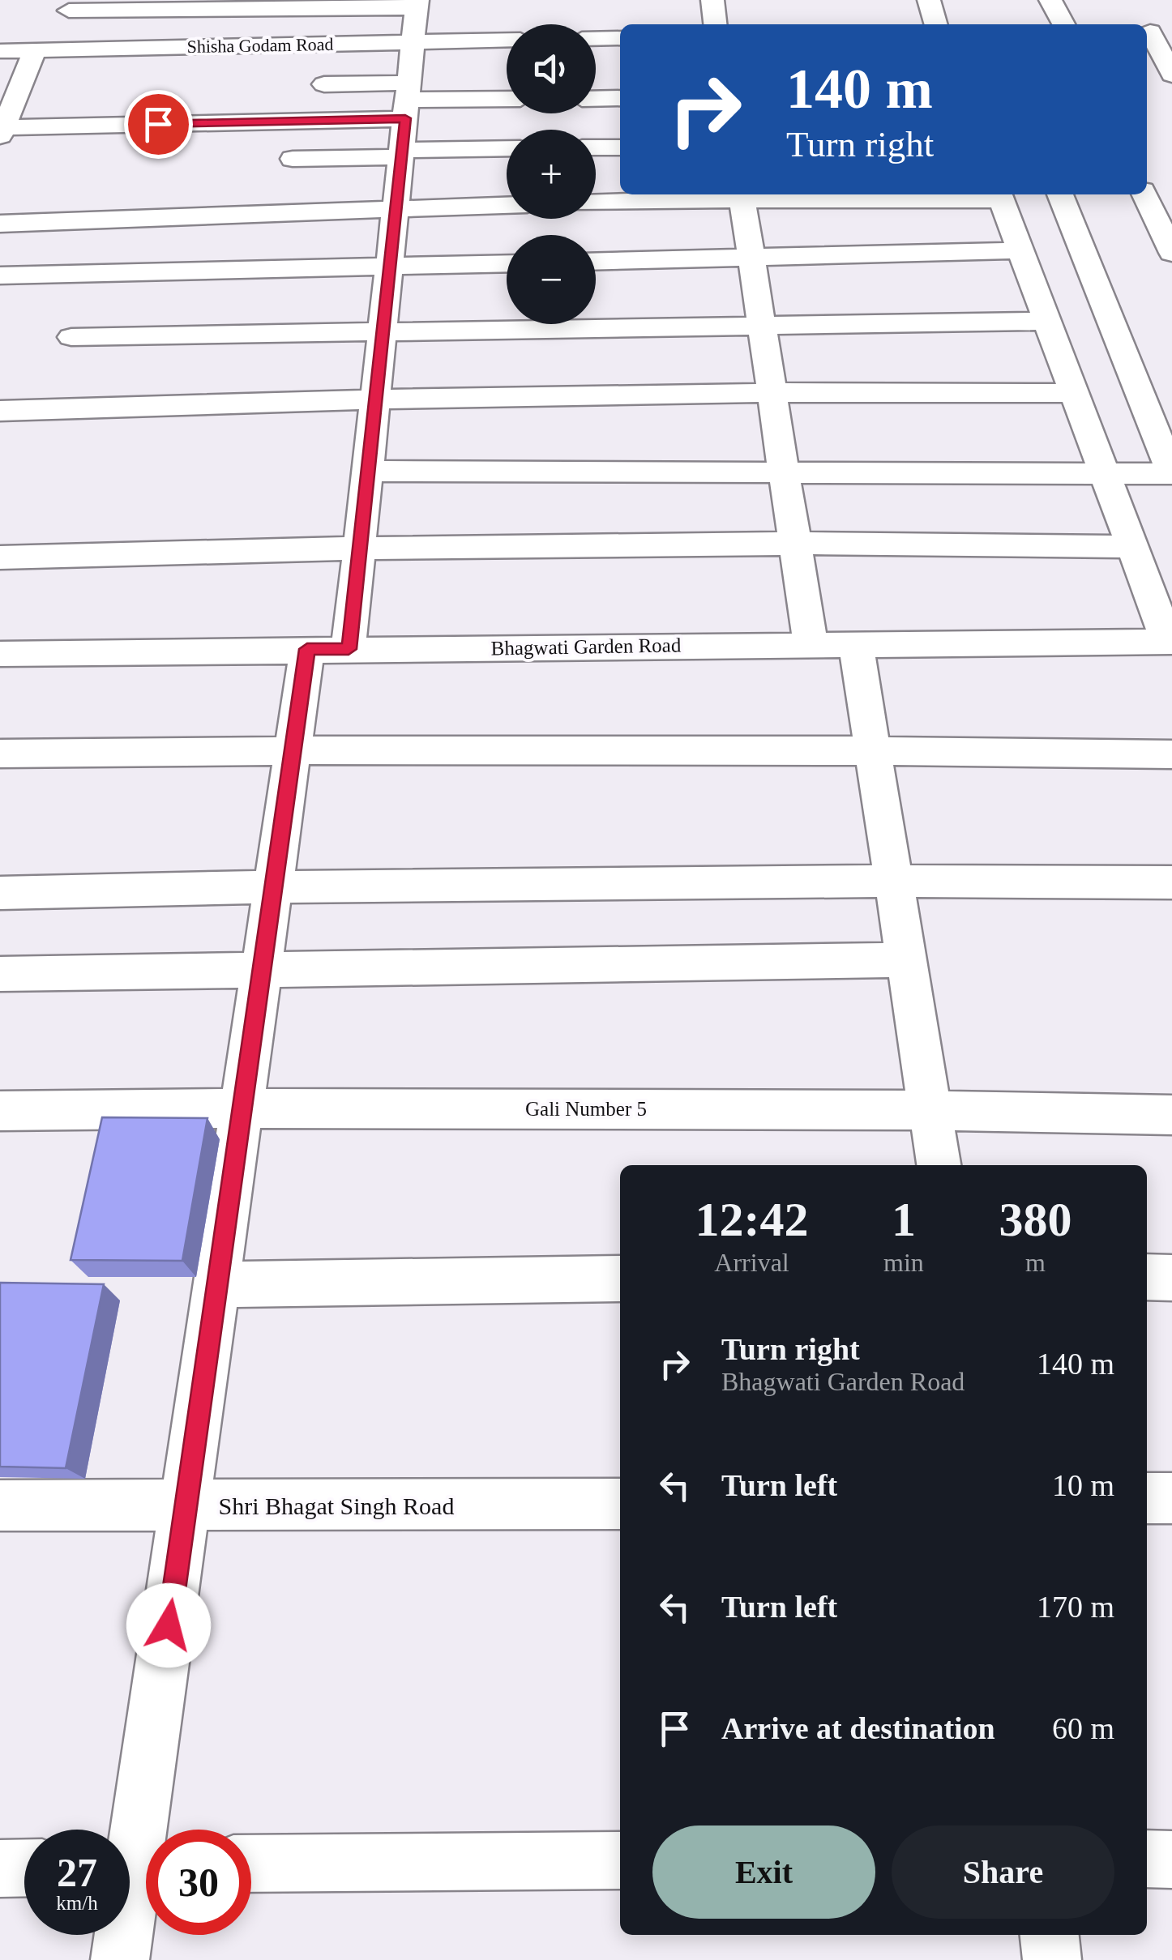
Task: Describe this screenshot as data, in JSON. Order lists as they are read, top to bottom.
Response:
{
  "streets": {
    "street": [
      "Shisha Godam Road",
      "Bhagwati Garden Road",
      "Gali Number 5",
      "Shri Bhagat Singh Road"
    ]
  },
  "page": {
    "map_buttons": ["+", "−"],
    "turn": ["140 m", "Turn right"],
    "eta": [
      "12:42",
      "Arrival",
      "1",
      "min",
      "380",
      "m"
    ],
    "list": [
      {
        "name": "Turn right",
        "note": "Bhagwati Garden Road",
        "value": "140 m"
      },
      {
        "name": "Turn left",
        "value": "10 m"
      },
      {
        "name": "Turn left",
        "value": "170 m"
      },
      {
        "name": "Arrive at destination",
        "value": "60 m"
      }
    ],
    "buttons": ["Exit", "Share"],
    "speed": "27 km/h",
    "limit": "30"
  }
}
